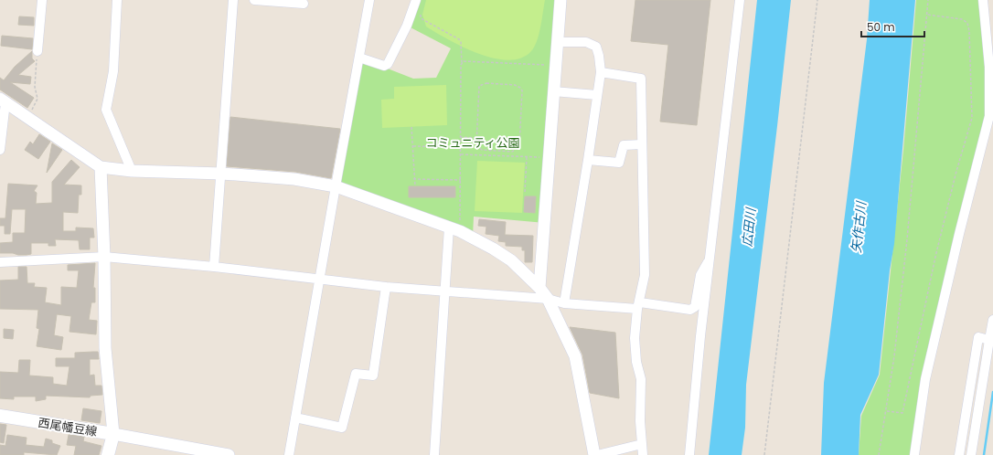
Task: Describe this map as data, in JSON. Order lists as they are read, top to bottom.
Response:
{
  "streets": {
    "main road": ["西尾幡豆線"]
  },
  "water": ["広田川", "矢作古川"],
  "parks": ["コミュニティ公園"],
  "scale_bar": "50 m"
}
